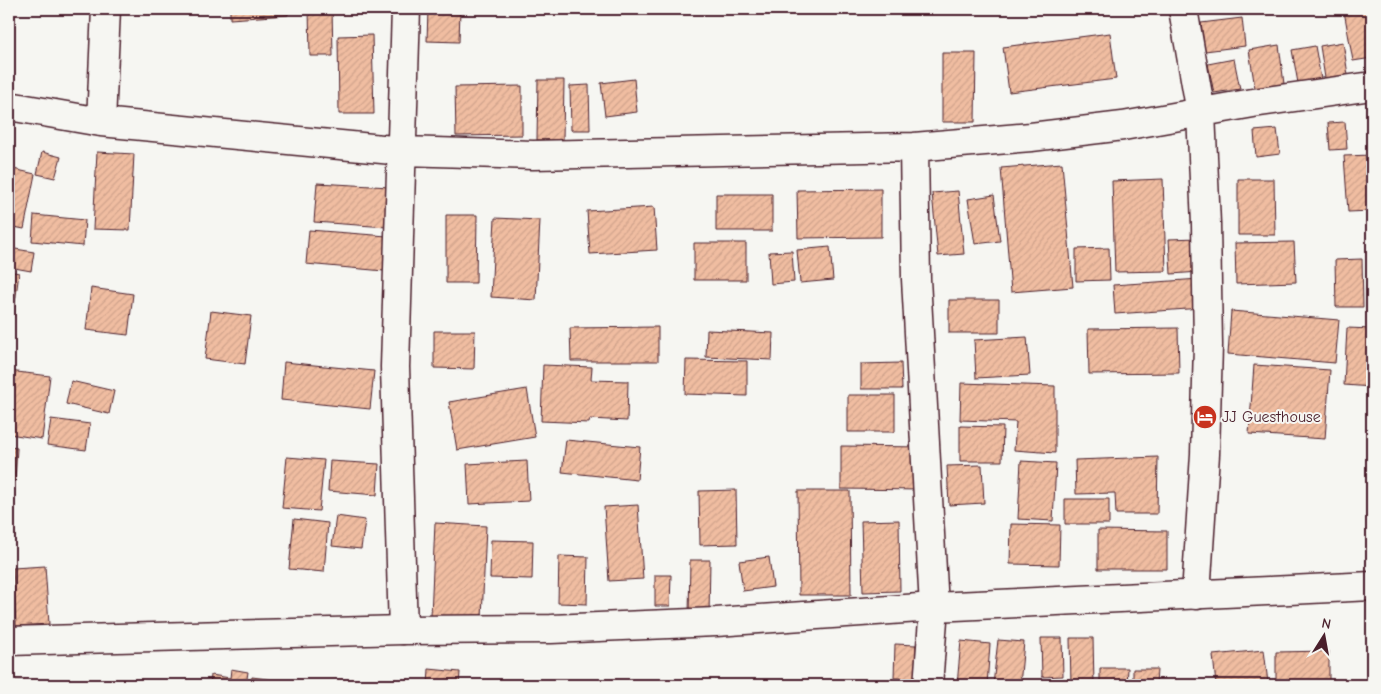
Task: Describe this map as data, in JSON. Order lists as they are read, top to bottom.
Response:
{
  "places": {
    "hotel": ["JJ Guesthouse"]
  },
  "north": "top"
}
